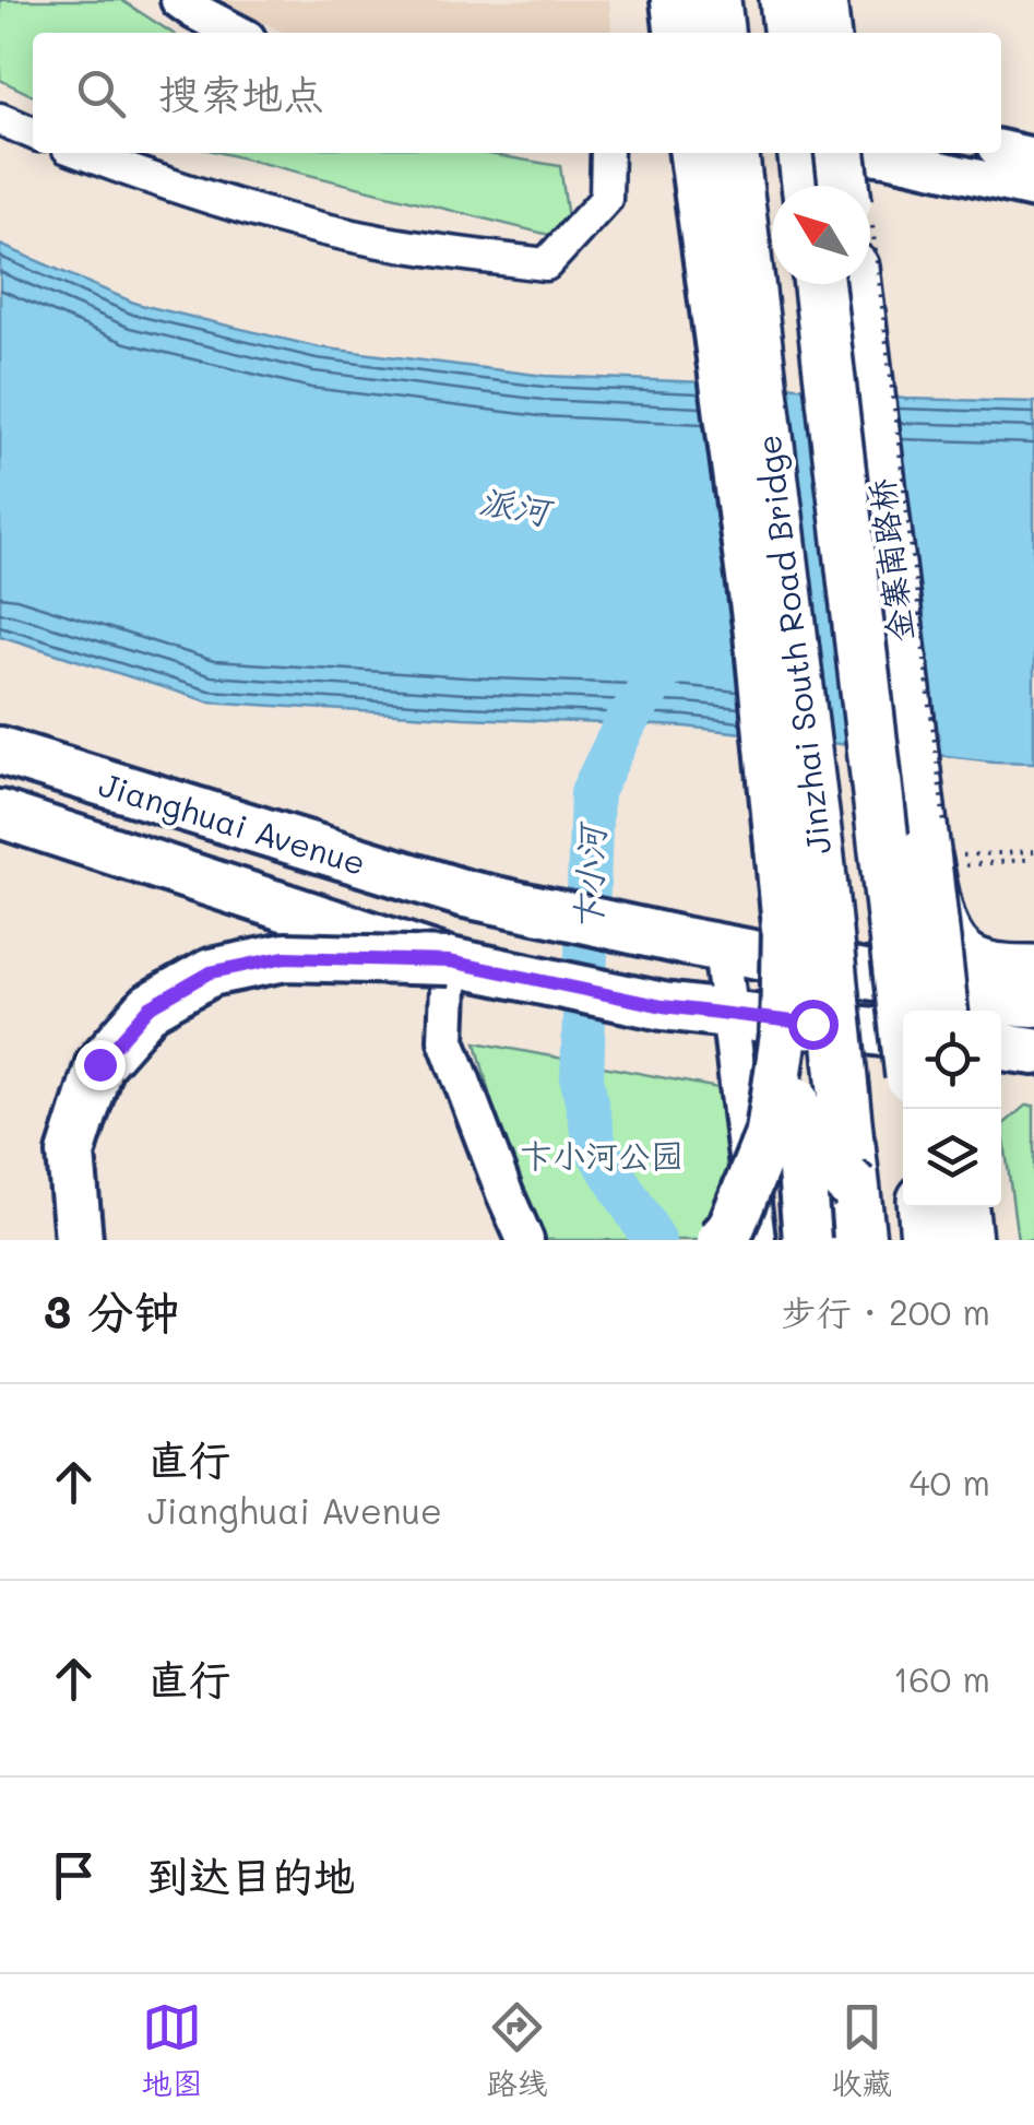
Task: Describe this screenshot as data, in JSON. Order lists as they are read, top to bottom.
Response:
{
  "streets": {
    "highway": ["金寨南路桥", "Jinzhai South Road Bridge"],
    "main road": ["Jianghuai Avenue"]
  },
  "water": ["派河", "卞小河"],
  "parks": ["卞小河公园"],
  "north": "top left",
  "page": {
    "search": "搜索地点",
    "heading": ["3 分钟", "步行 · 200 m"],
    "list": [
      ["直行", "Jianghuai Avenue", "40 m"],
      ["直行", "160 m"],
      "到达目的地"
    ],
    "nav": ["地图", "路线", "收藏"]
  }
}
